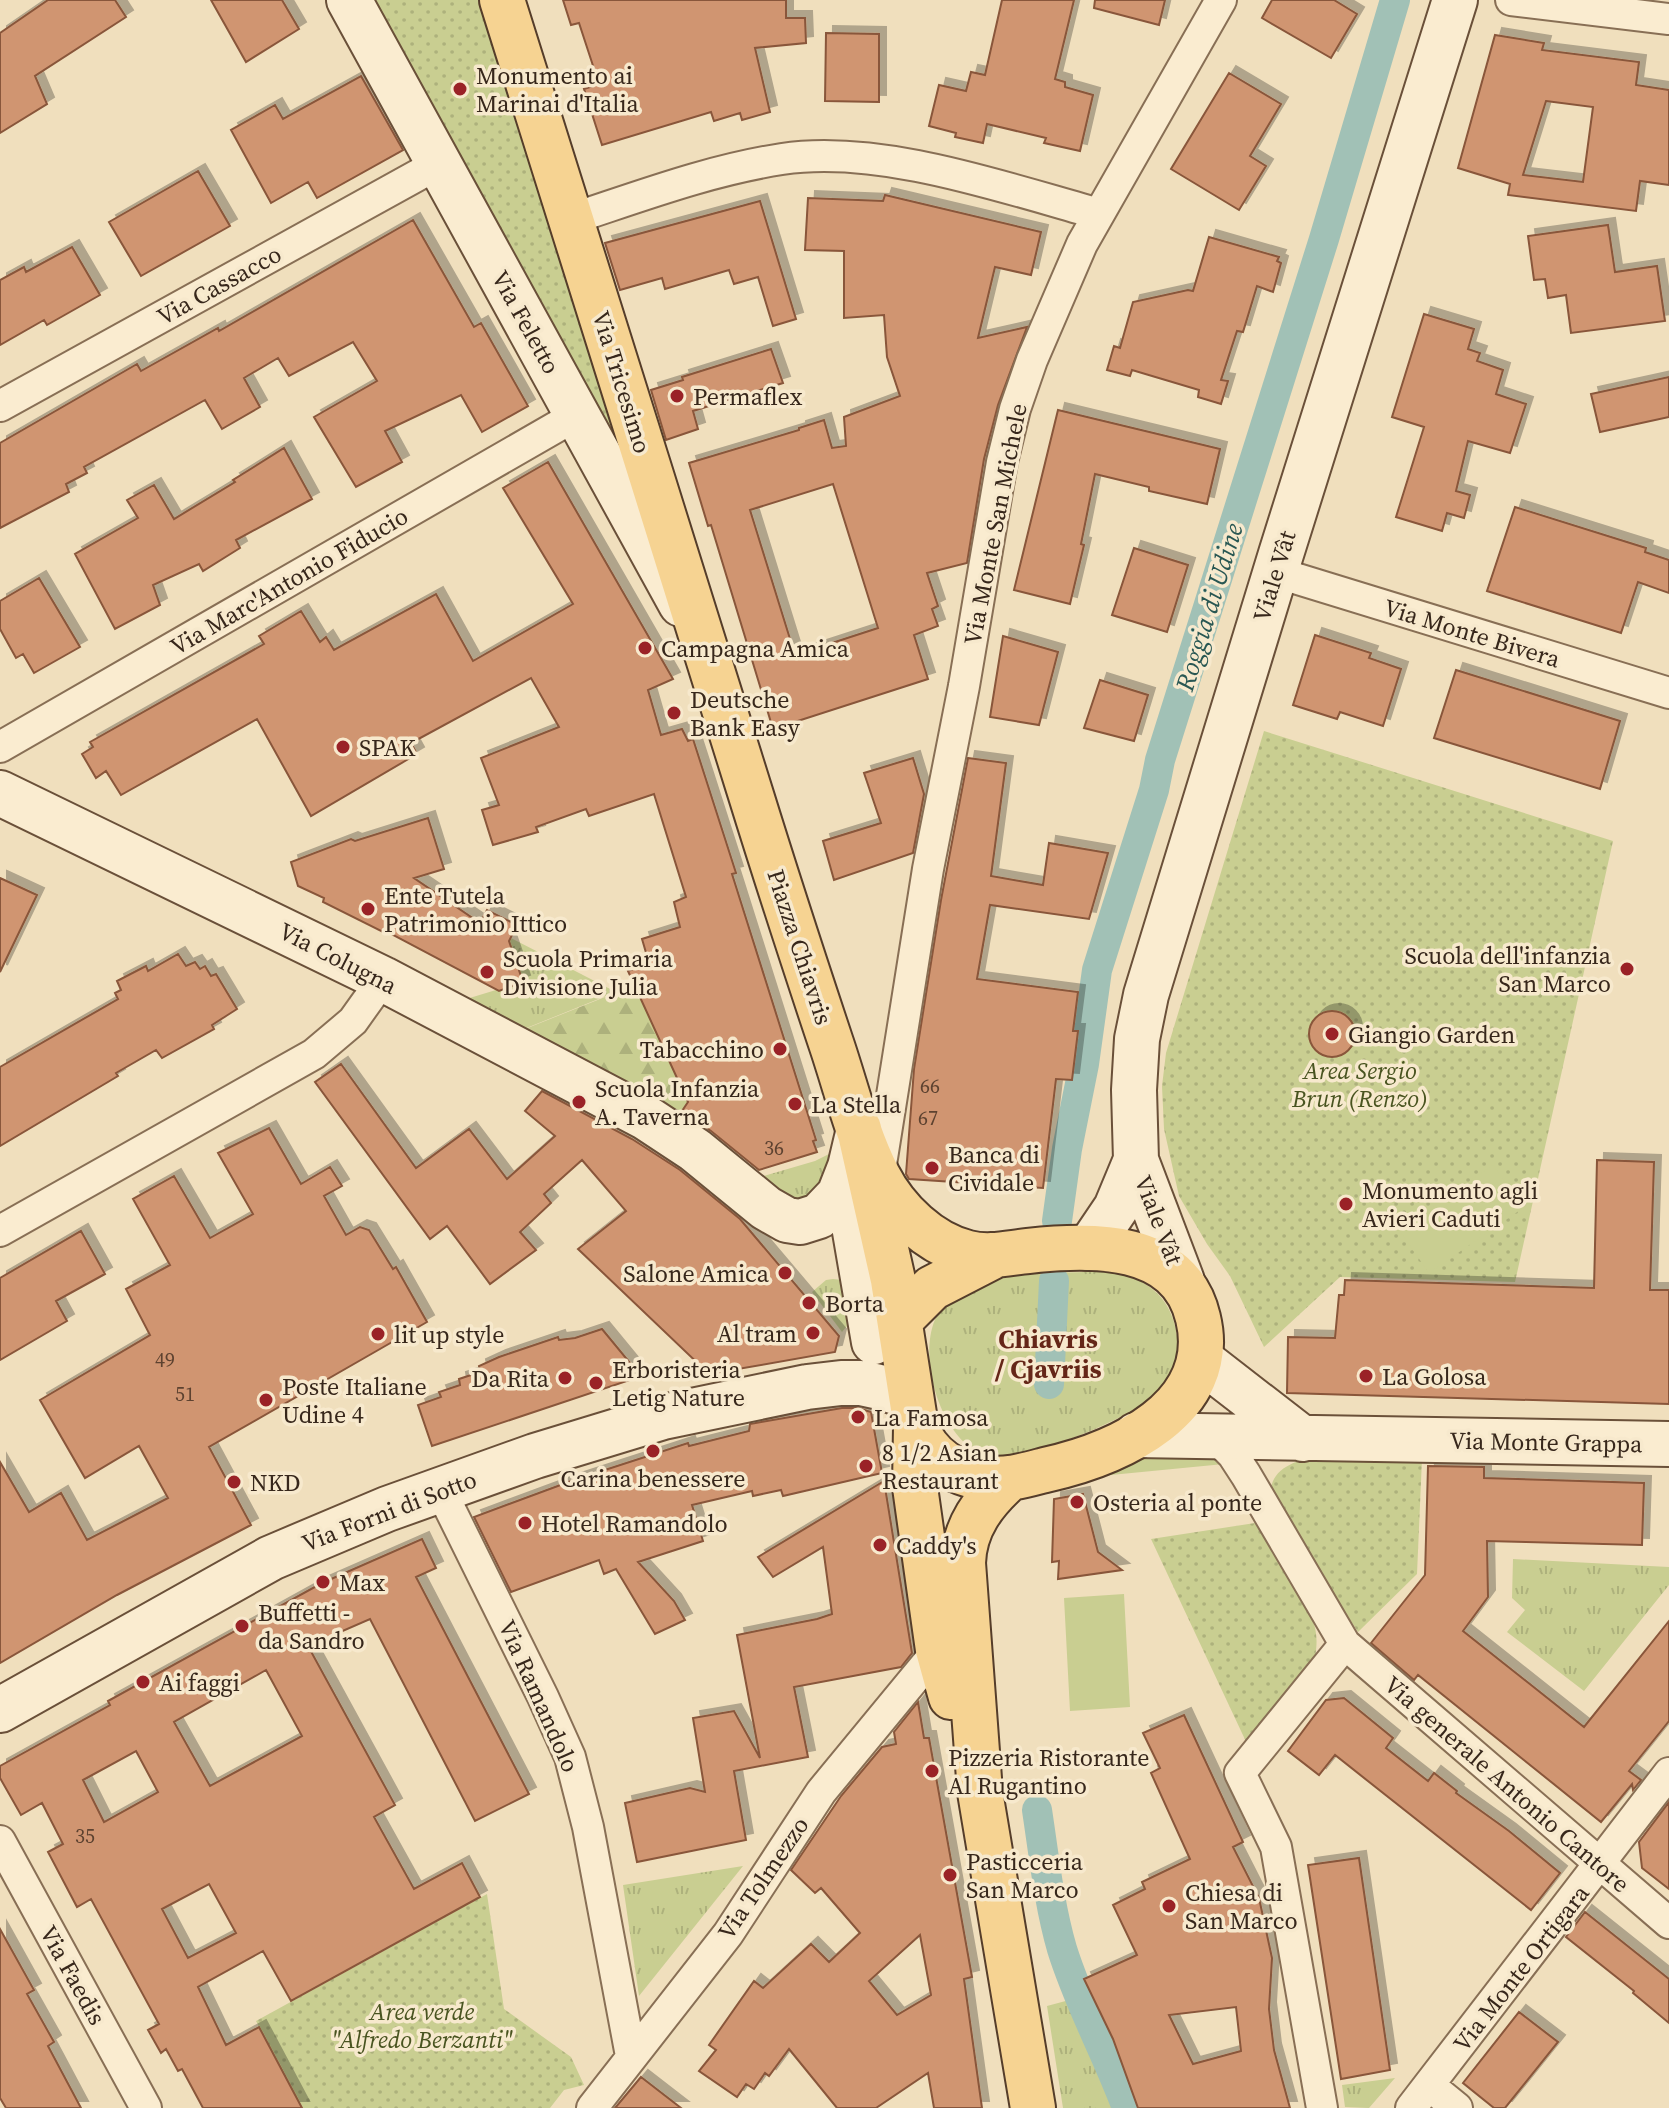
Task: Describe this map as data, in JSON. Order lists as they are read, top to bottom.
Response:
{
  "streets": {
    "main road": ["Via Tricesimo", "Piazza Chiavris"],
    "street": [
      "Via Cassacco",
      "Via Feletto",
      "Via Monte San Michele",
      "Viale Vât",
      "Via Marc'Antonio Fiducio",
      "Via Monte Bivera",
      "Via Colugna",
      "Via Monte Grappa",
      "Via Forni di Sotto",
      "Via Ramandolo",
      "Via generale Antonio Cantore",
      "Via Tolmezzo",
      "Via Monte Ortigara",
      "Via Faedis"
    ]
  },
  "crossings": [
    ["Via Cassacco", "Via Feletto"],
    ["Via Feletto", "Via Tricesimo"],
    ["Via Feletto", "Via Marc'Antonio Fiducio"],
    ["Via Tricesimo", "Piazza Chiavris"],
    ["Via Monte San Michele", "Piazza Chiavris"],
    ["Viale Vât", "Via Monte Bivera"],
    ["Viale Vât", "Piazza Chiavris"],
    ["Viale Vât", "Via Monte Grappa"],
    ["Viale Vât", "Via Forni di Sotto"],
    ["Piazza Chiavris", "Via Colugna"],
    ["Piazza Chiavris", "Via Monte Grappa"],
    ["Piazza Chiavris", "Via Forni di Sotto"],
    ["Piazza Chiavris", "Via Tolmezzo"],
    ["Via Monte Grappa", "Via Forni di Sotto"],
    ["Via Monte Grappa", "Via generale Antonio Cantore"],
    ["Via Forni di Sotto", "Via Ramandolo"],
    ["Via Ramandolo", "Via Tolmezzo"],
    ["Via generale Antonio Cantore", "Via Monte Ortigara"]
  ],
  "districts": ["Chiavris / Cjavriis"],
  "water": ["Roggia di Udine"],
  "parks": ["Area Sergio Brun (Renzo)", "Area verde \"Alfredo Berzanti\""],
  "places": [
    "Monumento ai Marinai d'Italia",
    "Permaflex",
    "Campagna Amica",
    "Deutsche Bank Easy",
    "SPAK",
    "Ente Tutela Patrimonio Ittico",
    "Scuola dell'infanzia San Marco",
    "Scuola Primaria Divisione Julia",
    "Giangio Garden",
    "Tabacchino",
    "Scuola Infanzia A. Taverna",
    "La Stella",
    "Banca di Cividale",
    "Monumento agli Avieri Caduti",
    "Salone Amica",
    "Borta",
    "Al tram",
    "lit up style",
    "La Golosa",
    "Da Rita",
    "Erboristeria Letig Nature",
    "Poste Italiane Udine 4",
    "La Famosa",
    "Carina benessere",
    "8 1/2 Asian Restaurant",
    "NKD",
    "Osteria al ponte",
    "Hotel Ramandolo",
    "Caddy's",
    "Max",
    "Buffetti - da Sandro",
    "Ai faggi",
    "Pizzeria Ristorante Al Rugantino",
    "Pasticceria San Marco",
    "Chiesa di San Marco"
  ],
  "house_numbers": [
    "66",
    "67",
    "36",
    "49",
    "51",
    "35"
  ]
}
